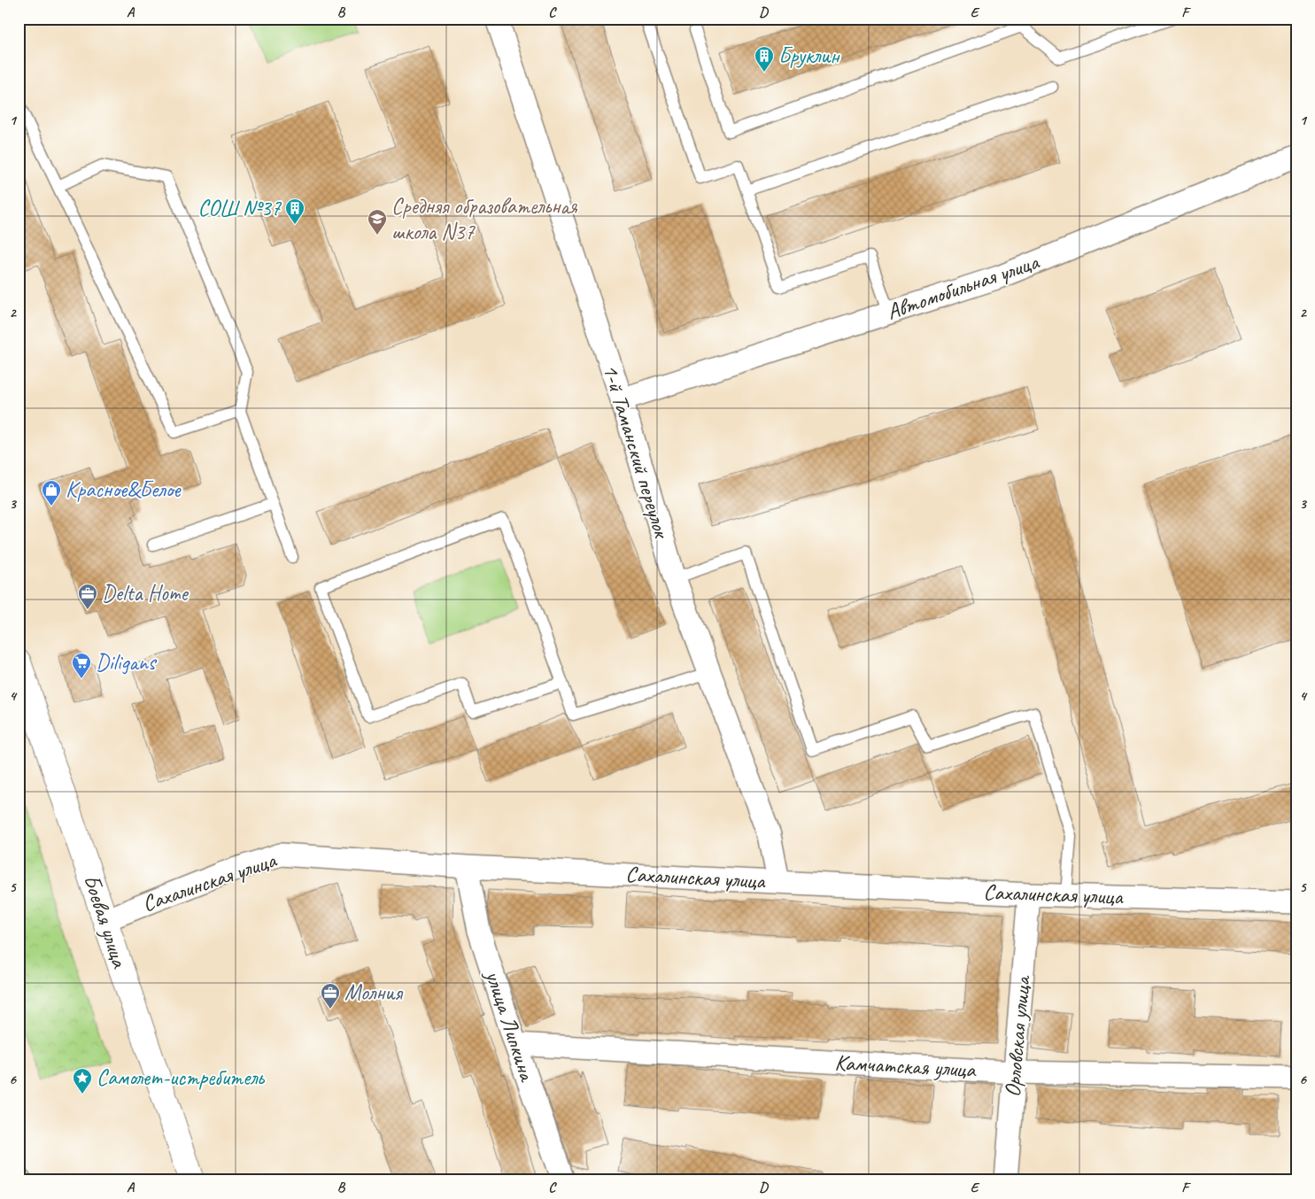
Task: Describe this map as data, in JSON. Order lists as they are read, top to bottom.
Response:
{
  "streets": {
    "main road": ["Боевая улица"],
    "street": [
      "Автомобильная улица",
      "1-й Таманский переулок",
      "Сахалинская улица",
      "улица Липкина",
      "Орловская улица",
      "Камчатская улица"
    ]
  },
  "crossings": [
    ["Автомобильная улица", "1-й Таманский переулок"],
    ["1-й Таманский переулок", "Сахалинская улица"],
    ["Сахалинская улица", "Боевая улица"],
    ["Сахалинская улица", "улица Липкина"],
    ["Сахалинская улица", "Орловская улица"],
    ["улица Липкина", "Камчатская улица"],
    ["Орловская улица", "Камчатская улица"]
  ],
  "places": {
    "building": ["Бруклин", "СОШ №37"],
    "school or university": ["Средняя образовательная школа N37"],
    "shop": ["Красное&Белое"],
    "office": ["Delta Home", "Молния"],
    "supermarket": ["Diligans"],
    "place": ["Самолет-истребитель"]
  },
  "grid": {
    "columns": [
      "A",
      "B",
      "C",
      "D",
      "E",
      "F"
    ],
    "rows": [
      "1",
      "2",
      "3",
      "4",
      "5",
      "6"
    ]
  }
}
